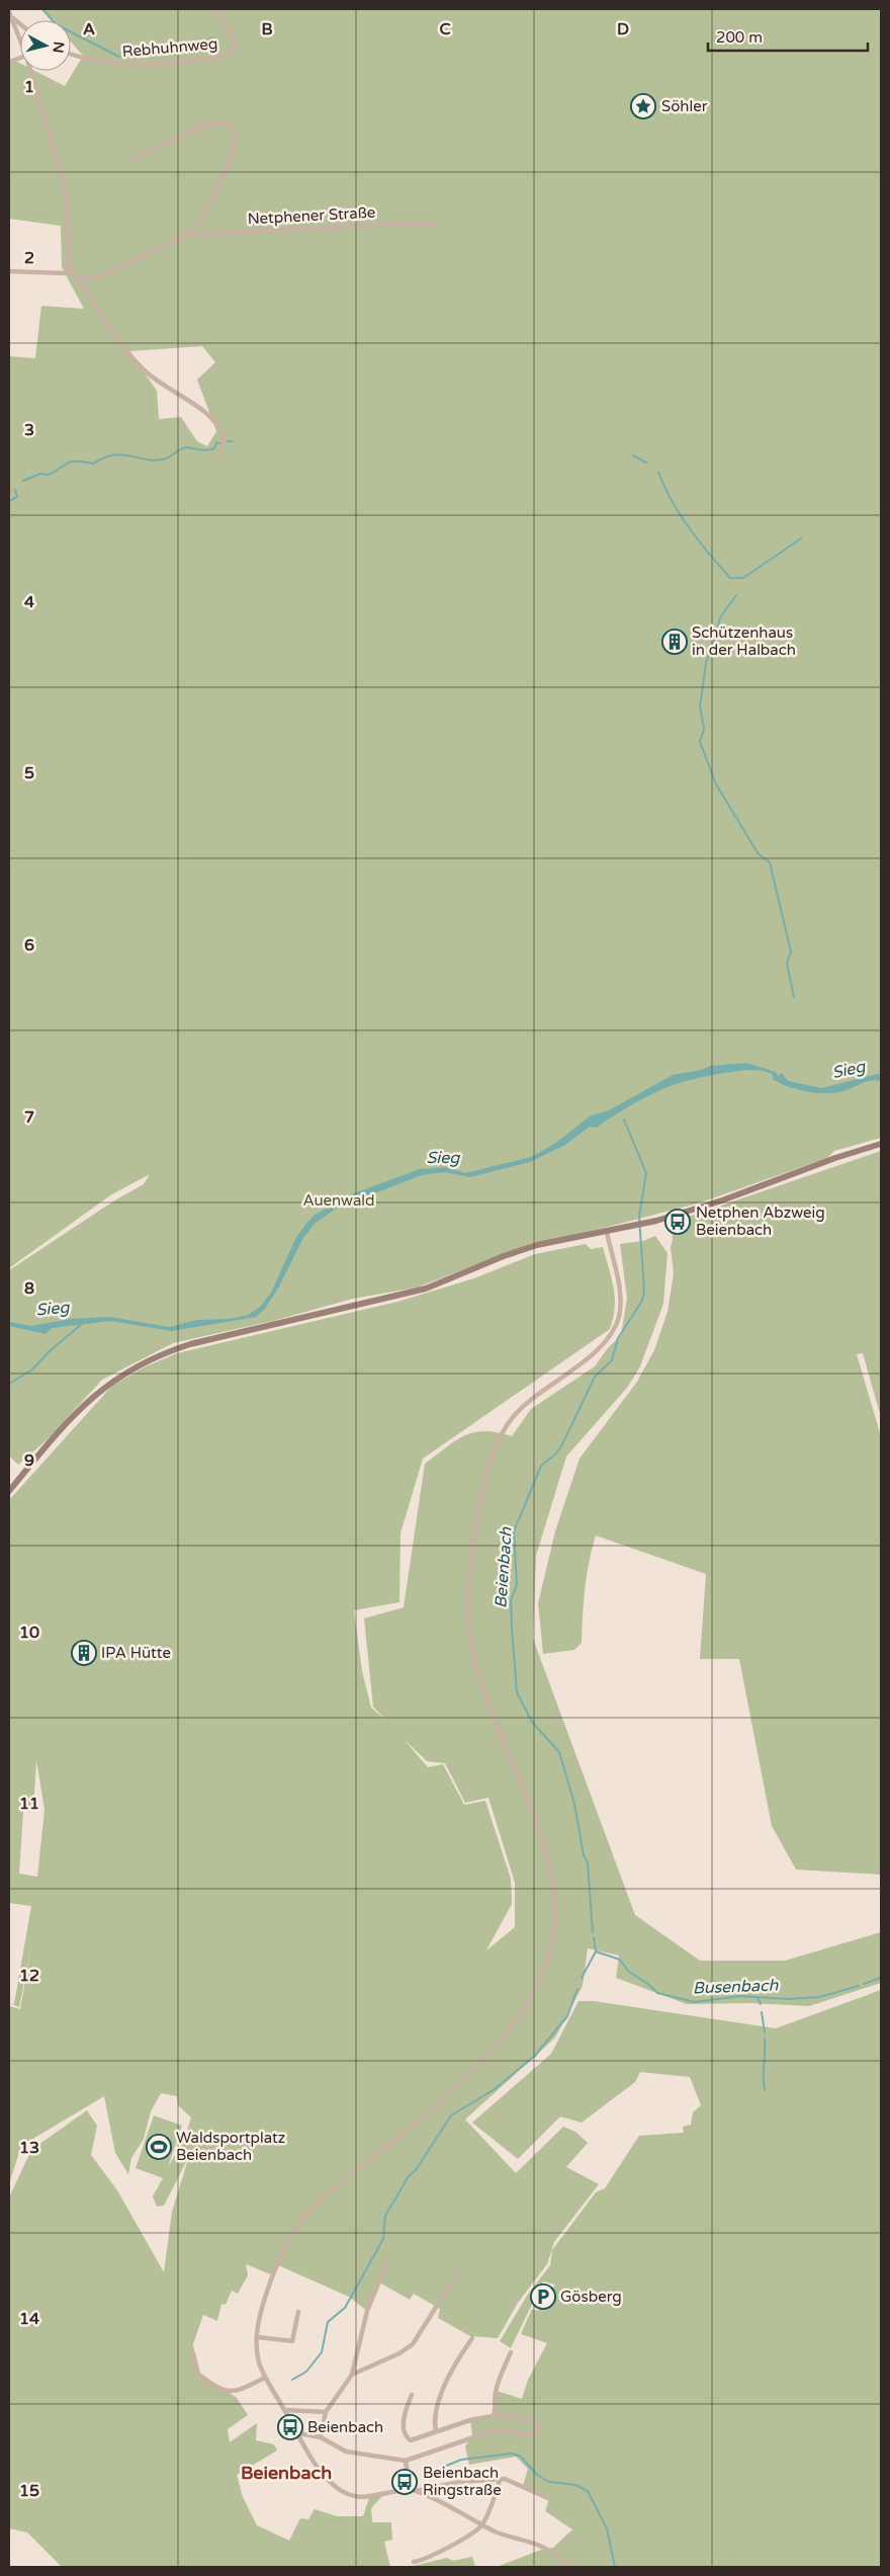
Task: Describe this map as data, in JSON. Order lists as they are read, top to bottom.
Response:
{
  "streets": {
    "street": ["Rebhuhnweg", "Netphener Straße"]
  },
  "districts": ["Beienbach"],
  "water": ["Sieg", "Beienbach", "Busenbach"],
  "parks": ["Auenwald"],
  "places": {
    "place": ["Söhler"],
    "building": ["Schützenhaus in der Halbach", "IPA Hütte"],
    "bus stop": ["Netphen Abzweig Beienbach", "Beienbach", "Beienbach Ringstraße"],
    "sports": ["Waldsportplatz Beienbach"],
    "parking": ["Gösberg"]
  },
  "scale_bar": "200 m",
  "north": "right",
  "grid": {
    "columns": [
      "A",
      "B",
      "C",
      "D"
    ],
    "rows": [
      "1",
      "2",
      "3",
      "4",
      "5",
      "6",
      "7",
      "8",
      "9",
      "10",
      "11",
      "12",
      "13",
      "14",
      "15"
    ]
  }
}
